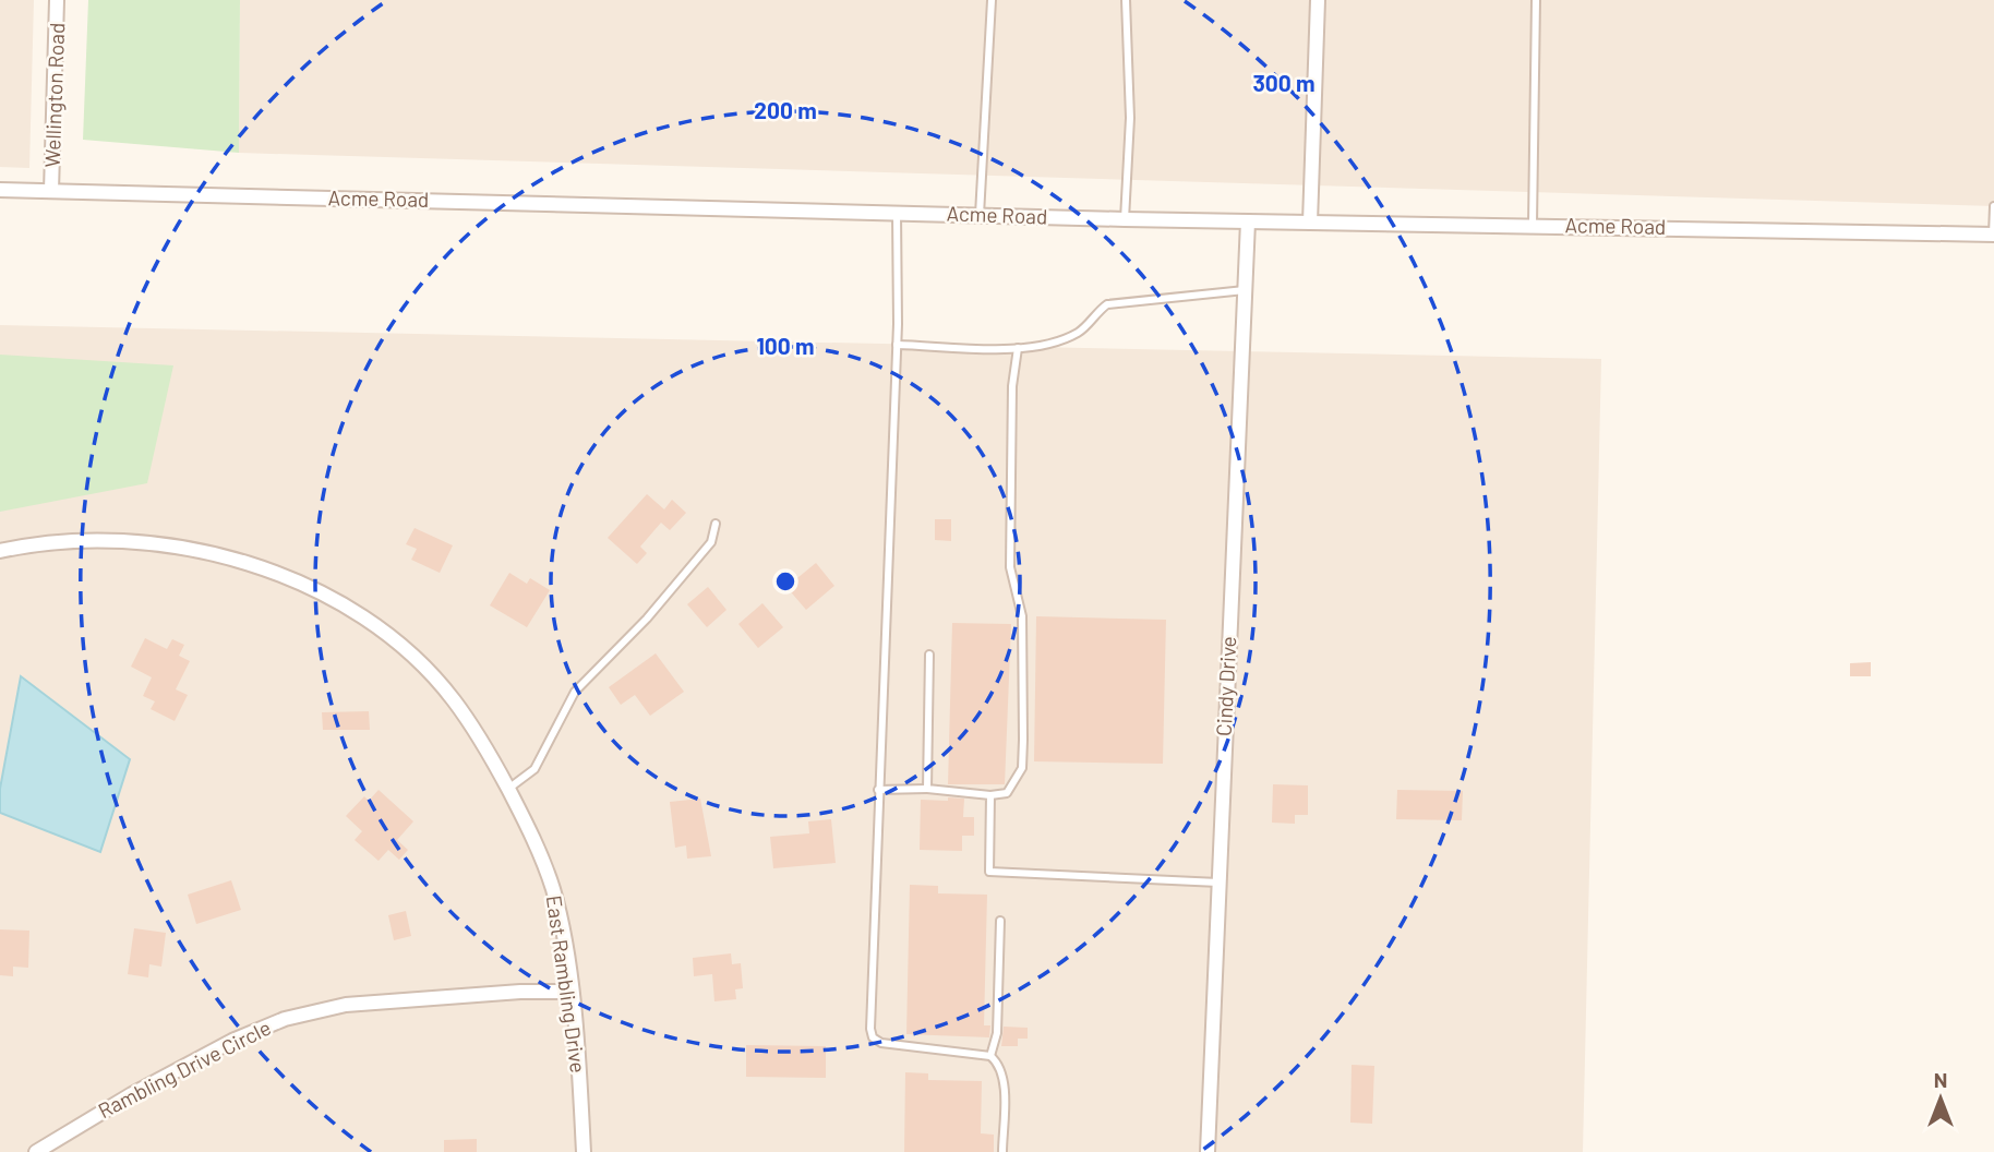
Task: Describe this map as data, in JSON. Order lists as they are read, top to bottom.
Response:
{
  "streets": {
    "street": [
      "Wellington Road",
      "Acme Road",
      "Cindy Drive",
      "East Rambling Drive",
      "Rambling Drive Circle"
    ]
  },
  "crossings": [
    ["Wellington Road", "Acme Road"],
    ["Acme Road", "Cindy Drive"],
    ["East Rambling Drive", "Rambling Drive Circle"]
  ],
  "north": "top",
  "rings": ["300 m", "200 m", "100 m"]
}
